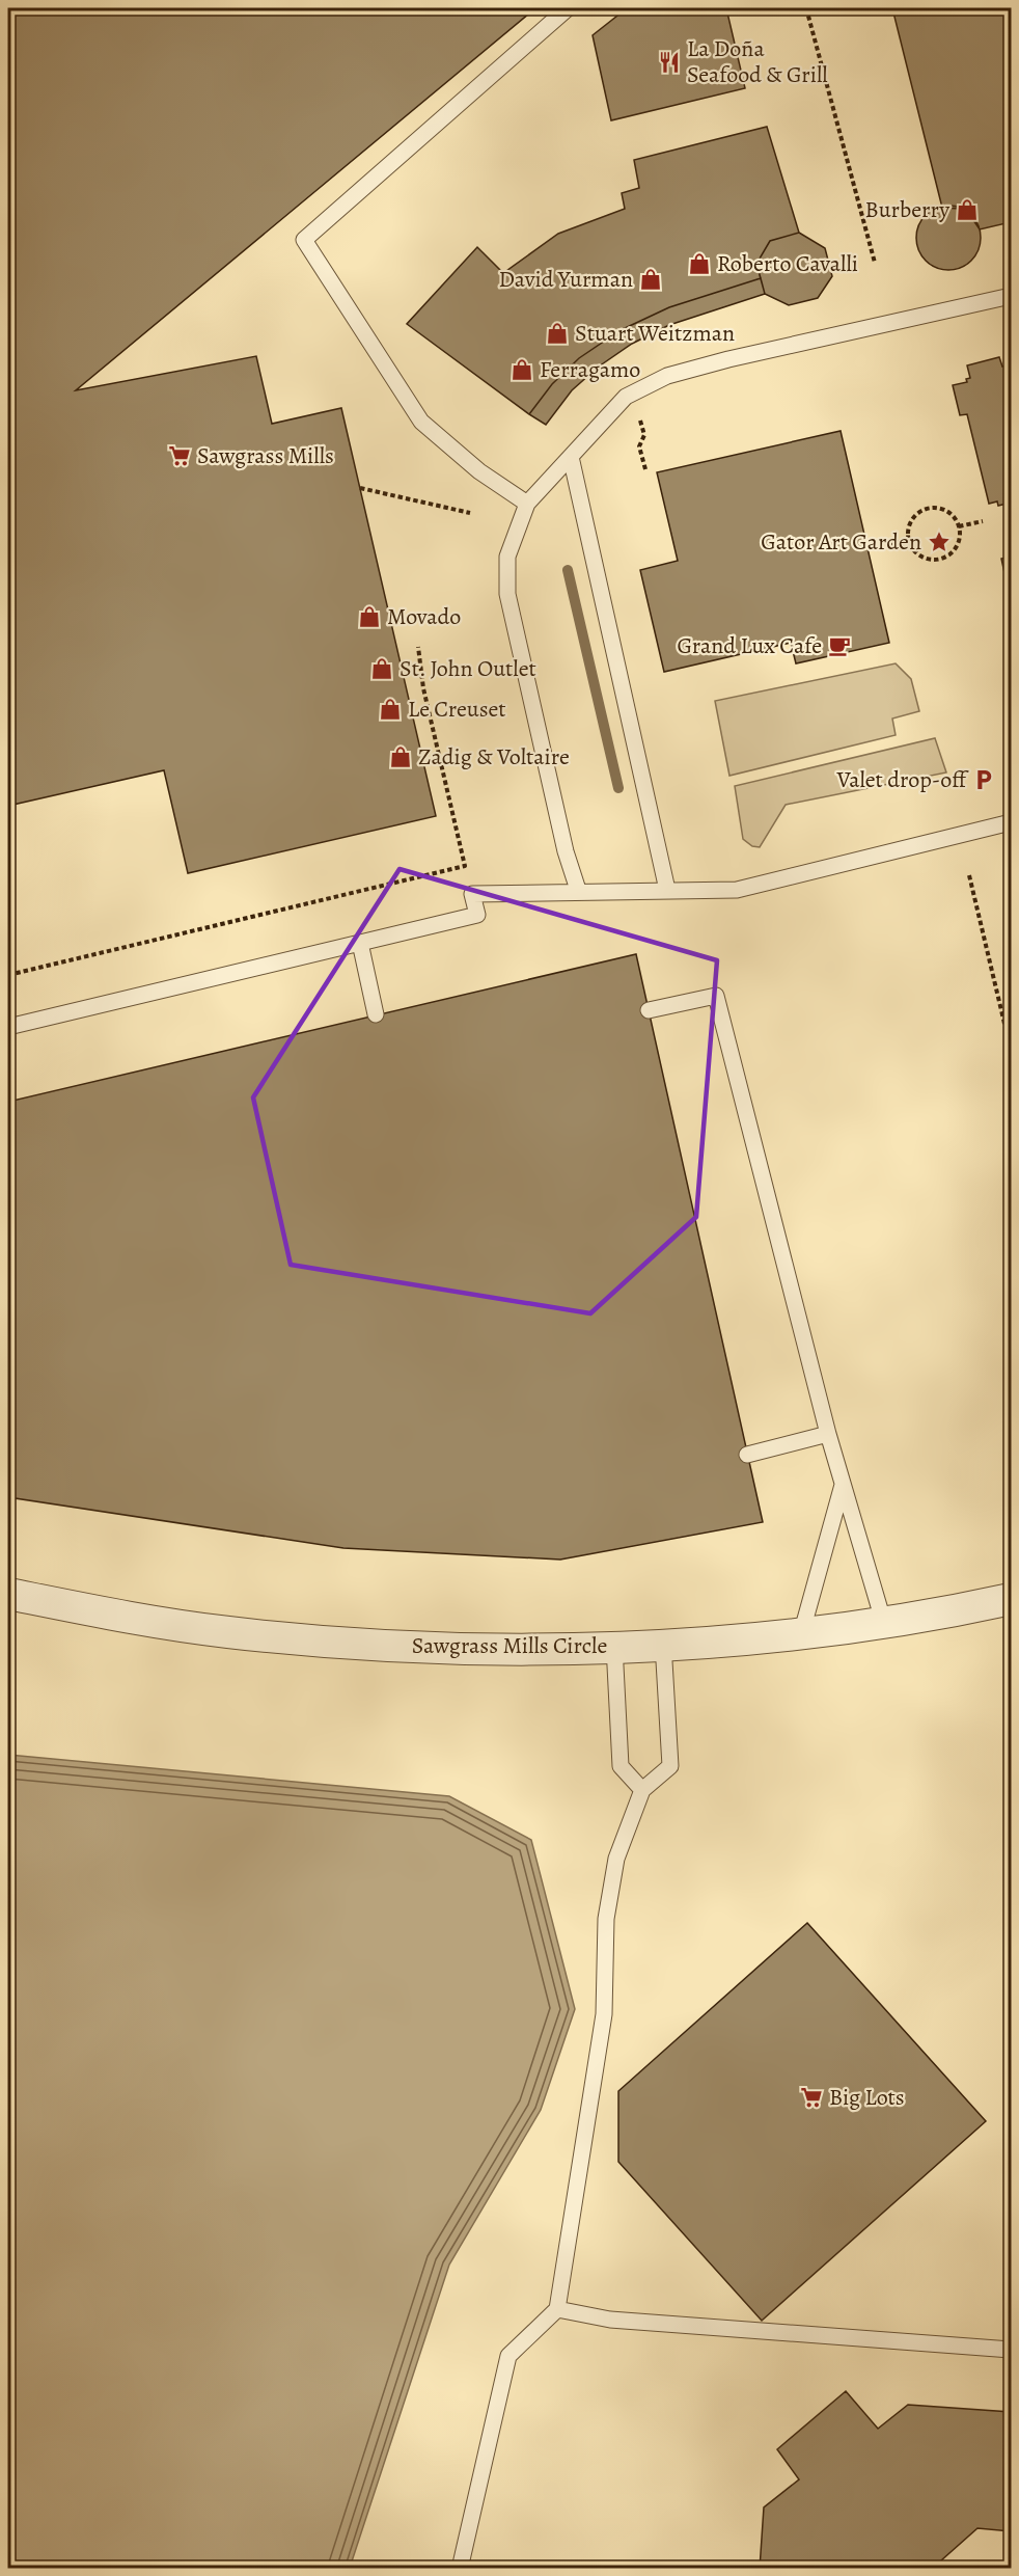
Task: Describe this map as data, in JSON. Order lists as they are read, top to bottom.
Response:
{
  "streets": {
    "street": ["Sawgrass Mills Circle"]
  },
  "places": {
    "restaurant": ["La Doña Seafood & Grill"],
    "shop": [
      "Burberry",
      "Roberto Cavalli",
      "David Yurman",
      "Stuart Weitzman",
      "Ferragamo",
      "Movado",
      "St. John Outlet",
      "Le Creuset",
      "Zadig & Voltaire"
    ],
    "supermarket": ["Sawgrass Mills", "Big Lots"],
    "place": ["Gator Art Garden"],
    "cafe": ["Grand Lux Cafe"],
    "parking": ["Valet drop-off"]
  }
}
